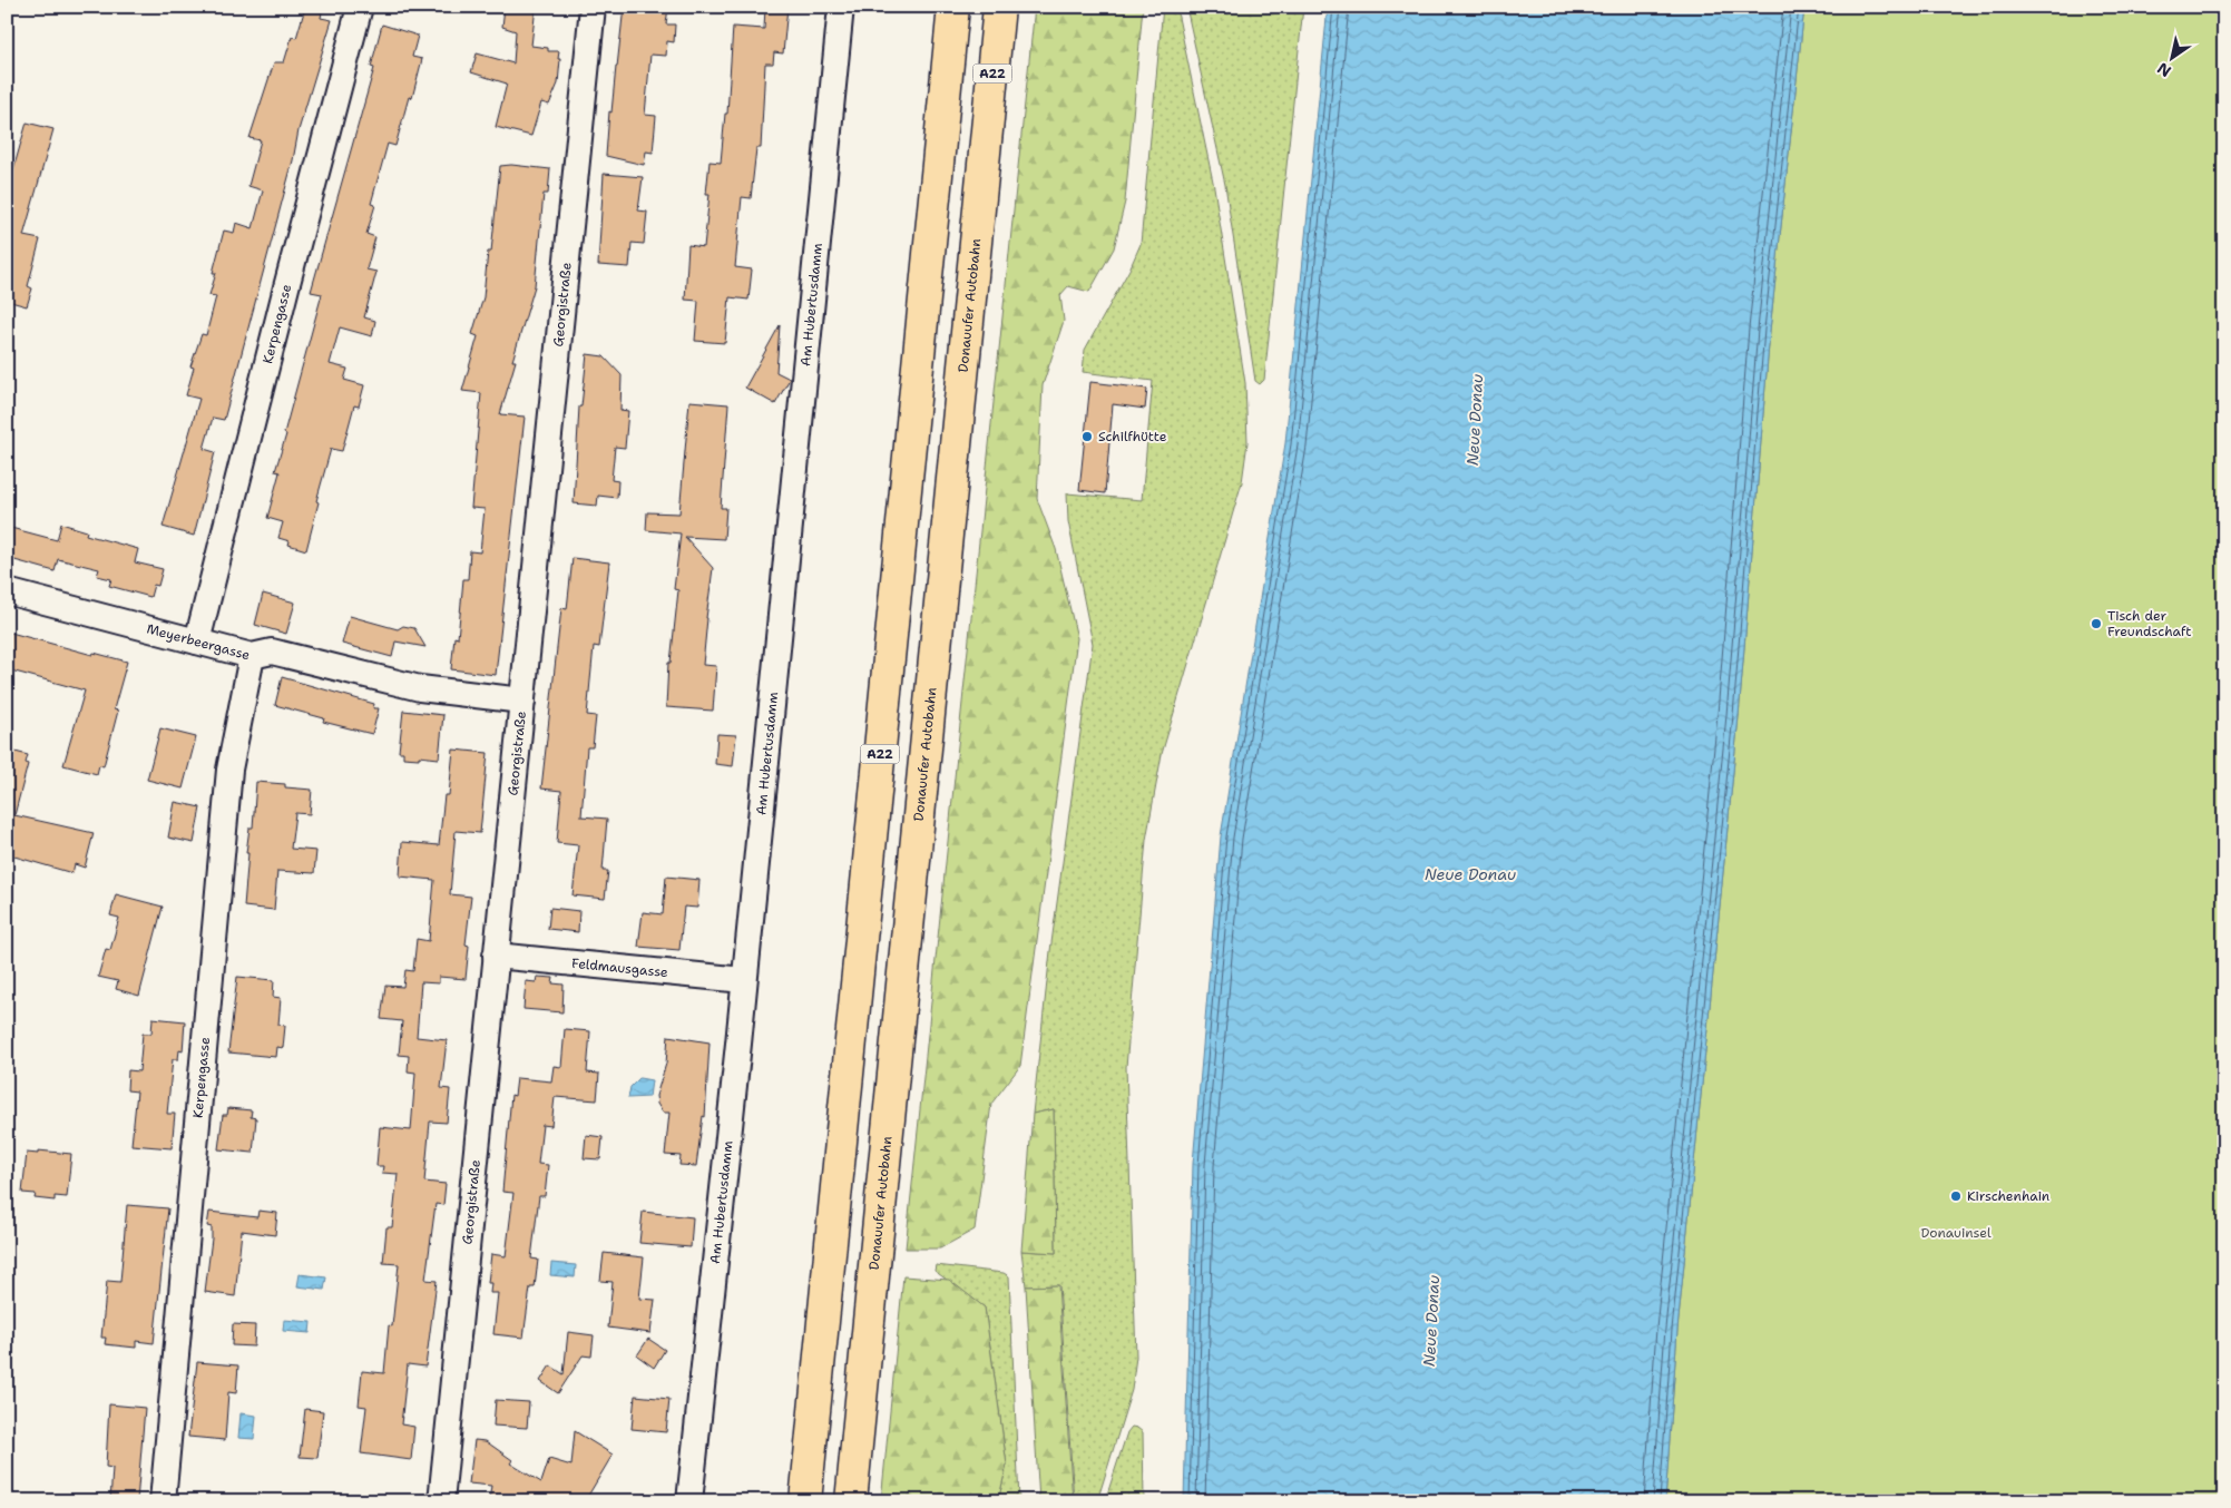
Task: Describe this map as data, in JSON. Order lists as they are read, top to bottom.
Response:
{
  "streets": {
    "highway": ["A22", "Donauufer Autobahn"],
    "street": [
      "Georgistraße",
      "Am Hubertusdamm",
      "Kerpengasse",
      "Meyerbeergasse",
      "Feldmausgasse"
    ]
  },
  "crossings": [
    ["Georgistraße", "Meyerbeergasse"],
    ["Georgistraße", "Feldmausgasse"],
    ["Am Hubertusdamm", "Feldmausgasse"],
    ["Kerpengasse", "Meyerbeergasse"]
  ],
  "water": ["Neue Donau"],
  "parks": ["Donauinsel"],
  "places": ["Schilfhütte", "Tisch der Freundschaft", "Kirschenhain"],
  "north": "bottom left"
}
